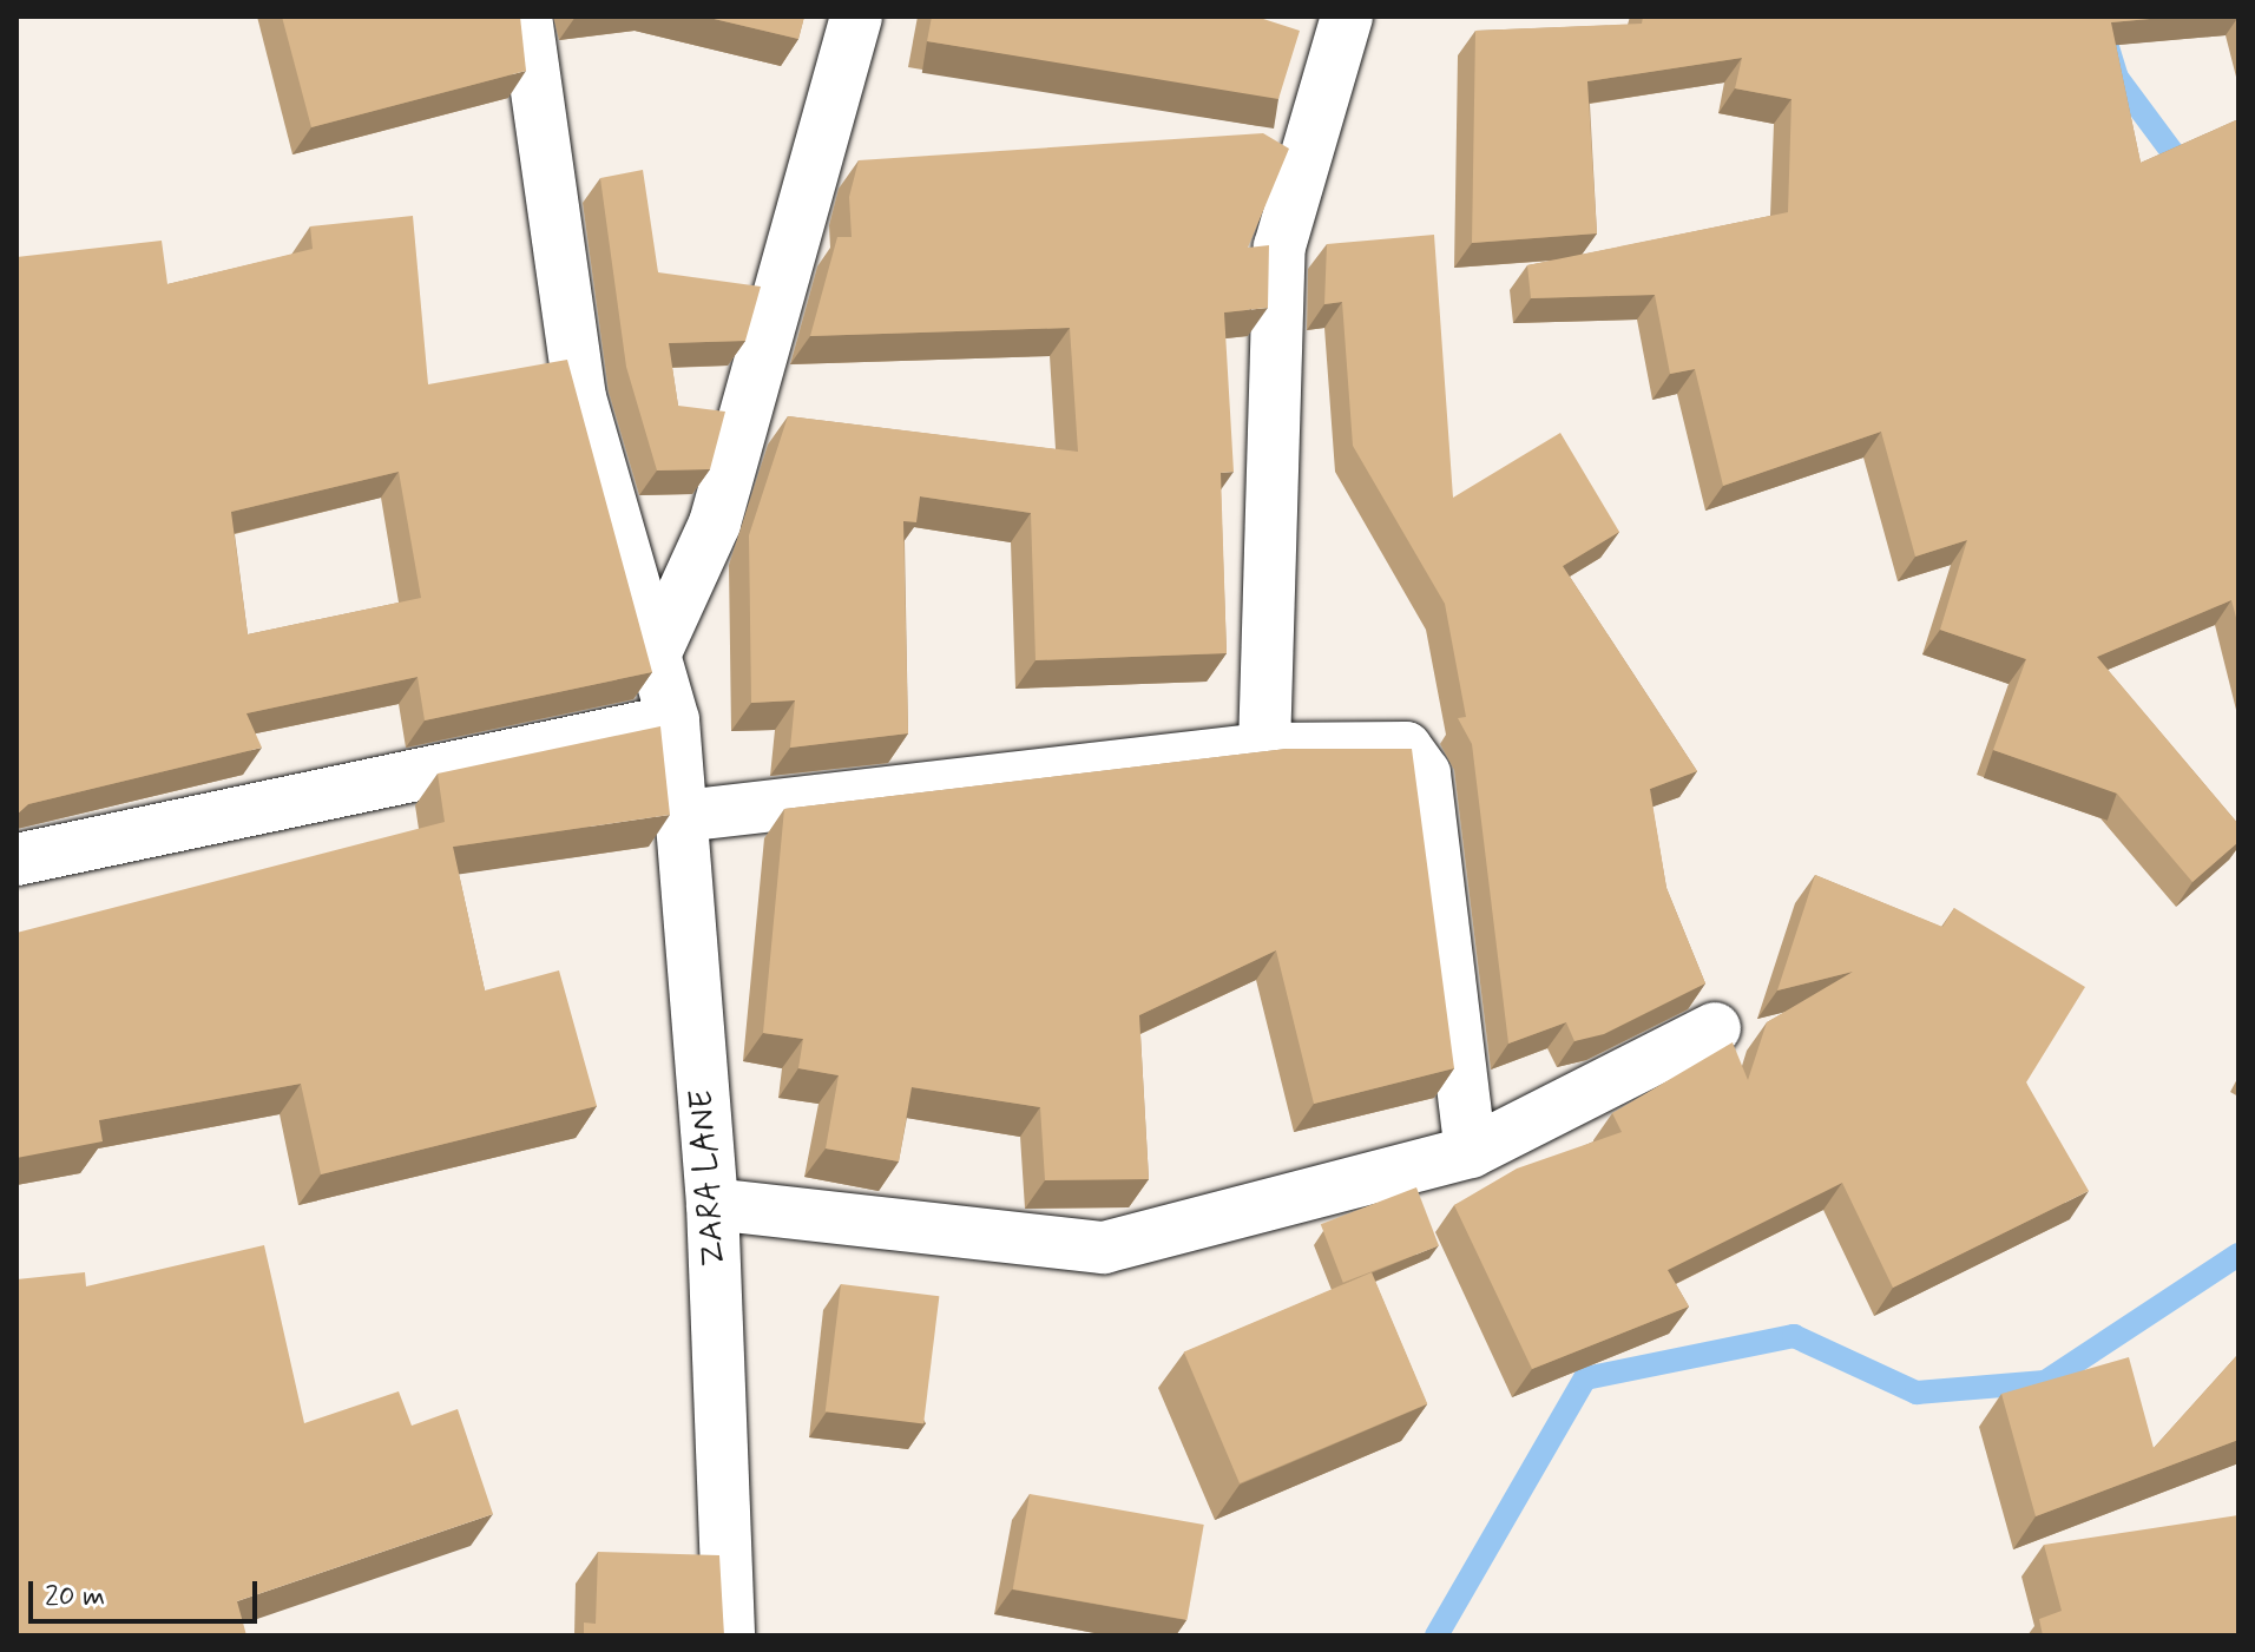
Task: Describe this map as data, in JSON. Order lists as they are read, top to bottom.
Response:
{
  "streets": {
    "street": ["ZARA LANE"]
  },
  "scale_bar": "20 m"
}
